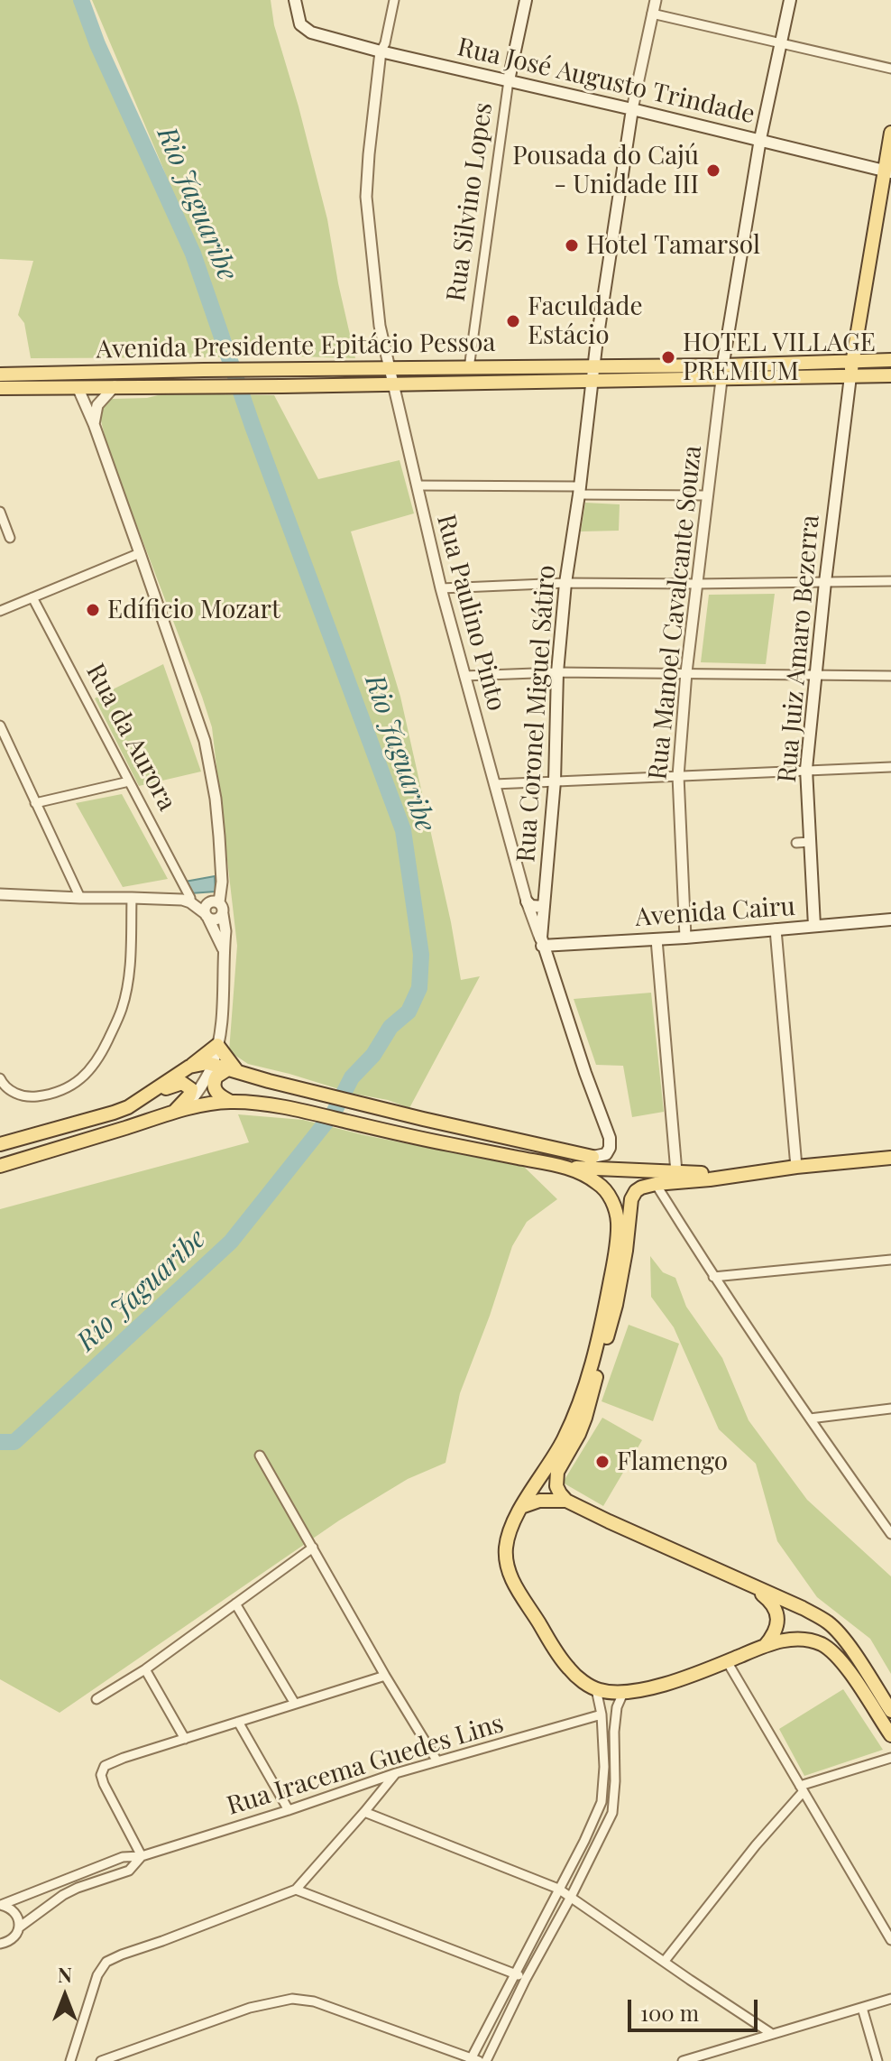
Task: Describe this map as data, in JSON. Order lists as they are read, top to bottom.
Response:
{
  "streets": {
    "main road": [
      "Rua José Augusto Trindade",
      "Rua Silvino Lopes",
      "Avenida Presidente Epitácio Pessoa",
      "Rua Paulino Pinto",
      "Rua Juiz Amaro Bezerra",
      "Rua Coronel Miguel Sátiro",
      "Avenida Cairu"
    ],
    "street": ["Rua Manoel Cavalcante Souza", "Rua da Aurora", "Rua Iracema Guedes Lins"]
  },
  "crossings": [
    ["Rua José Augusto Trindade", "Rua Silvino Lopes"],
    ["Rua José Augusto Trindade", "Rua Paulino Pinto"],
    ["Rua José Augusto Trindade", "Rua Coronel Miguel Sátiro"],
    ["Rua Silvino Lopes", "Avenida Presidente Epitácio Pessoa"],
    ["Avenida Presidente Epitácio Pessoa", "Rua Paulino Pinto"],
    ["Avenida Presidente Epitácio Pessoa", "Rua Manoel Cavalcante Souza"],
    ["Avenida Presidente Epitácio Pessoa", "Rua Juiz Amaro Bezerra"],
    ["Avenida Presidente Epitácio Pessoa", "Rua Coronel Miguel Sátiro"],
    ["Rua Paulino Pinto", "Rua Coronel Miguel Sátiro"],
    ["Rua Paulino Pinto", "Avenida Cairu"],
    ["Rua Manoel Cavalcante Souza", "Avenida Cairu"],
    ["Rua Juiz Amaro Bezerra", "Avenida Cairu"],
    ["Rua Coronel Miguel Sátiro", "Avenida Cairu"]
  ],
  "water": ["Rio Jaguaribe"],
  "places": [
    "Pousada do Cajú - Unidade III",
    "Hotel Tamarsol",
    "Faculdade Estácio",
    "HOTEL VILLAGE PREMIUM",
    "Edíficio Mozart",
    "Flamengo"
  ],
  "scale_bar": "100 m",
  "north": "top"
}
